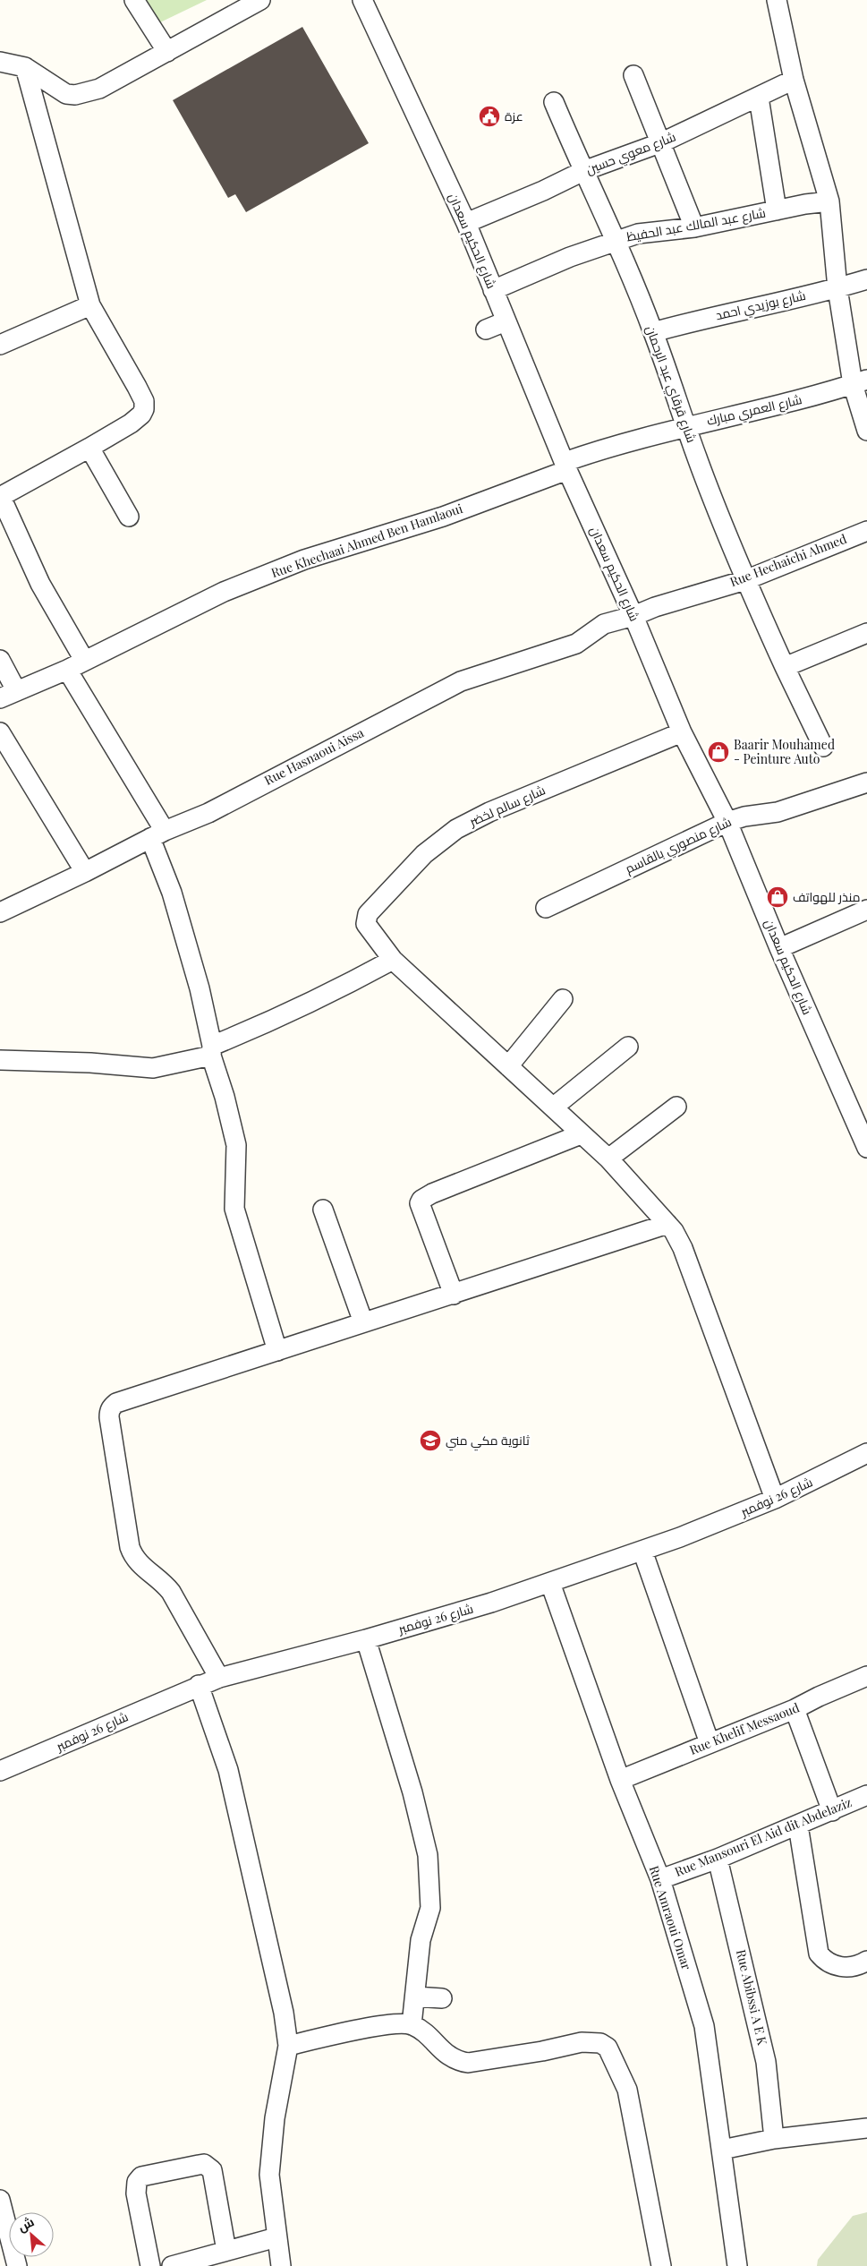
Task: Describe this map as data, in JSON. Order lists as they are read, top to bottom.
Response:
{
  "streets": {
    "street": [
      "شارع معوي حسين",
      "شارع عبد المالك عبد الحفيظ",
      "شارع الحكيم سعدان",
      "شارع بوزيدي احمد",
      "شارع قرقاي عبد الرحمان",
      "شارع العمري مبارك",
      "Rue Khechaai Ahmed Ben Hamlaoui",
      "Rue Hechaichi Ahmed",
      "Rue Hasnaoui Aissa",
      "شارع سالم لخضر",
      "شارع منصوري بالقاسم",
      "شارع 26 نوفمبر",
      "Rue Khelif Messaoud",
      "Rue Mansouri El Aid dit Abdelaziz",
      "Rue Amraoui Omar",
      "Rue Abibssi A E K"
    ]
  },
  "crossings": [
    ["شارع معوي حسين", "شارع الحكيم سعدان"],
    ["شارع معوي حسين", "شارع قرقاي عبد الرحمان"],
    ["شارع عبد المالك عبد الحفيظ", "شارع الحكيم سعدان"],
    ["شارع عبد المالك عبد الحفيظ", "شارع قرقاي عبد الرحمان"],
    ["شارع الحكيم سعدان", "شارع العمري مبارك"],
    ["شارع الحكيم سعدان", "Rue Khechaai Ahmed Ben Hamlaoui"],
    ["شارع الحكيم سعدان", "Rue Hechaichi Ahmed"],
    ["شارع الحكيم سعدان", "Rue Hasnaoui Aissa"],
    ["شارع الحكيم سعدان", "شارع سالم لخضر"],
    ["شارع الحكيم سعدان", "شارع منصوري بالقاسم"],
    ["شارع بوزيدي احمد", "شارع قرقاي عبد الرحمان"],
    ["شارع قرقاي عبد الرحمان", "شارع العمري مبارك"],
    ["شارع قرقاي عبد الرحمان", "Rue Hechaichi Ahmed"],
    ["شارع العمري مبارك", "Rue Khechaai Ahmed Ben Hamlaoui"],
    ["Rue Hechaichi Ahmed", "Rue Hasnaoui Aissa"],
    ["شارع 26 نوفمبر", "Rue Amraoui Omar"],
    ["Rue Khelif Messaoud", "Rue Amraoui Omar"],
    ["Rue Mansouri El Aid dit Abdelaziz", "Rue Amraoui Omar"],
    ["Rue Mansouri El Aid dit Abdelaziz", "Rue Abibssi A E K"]
  ],
  "places": {
    "public building": ["عزة"],
    "shop": ["Baarir Mouhamed - Peinture Auto", "منذر للهواتف"],
    "school or university": ["ثانوية مكي مني"]
  },
  "north": "top left"
}
